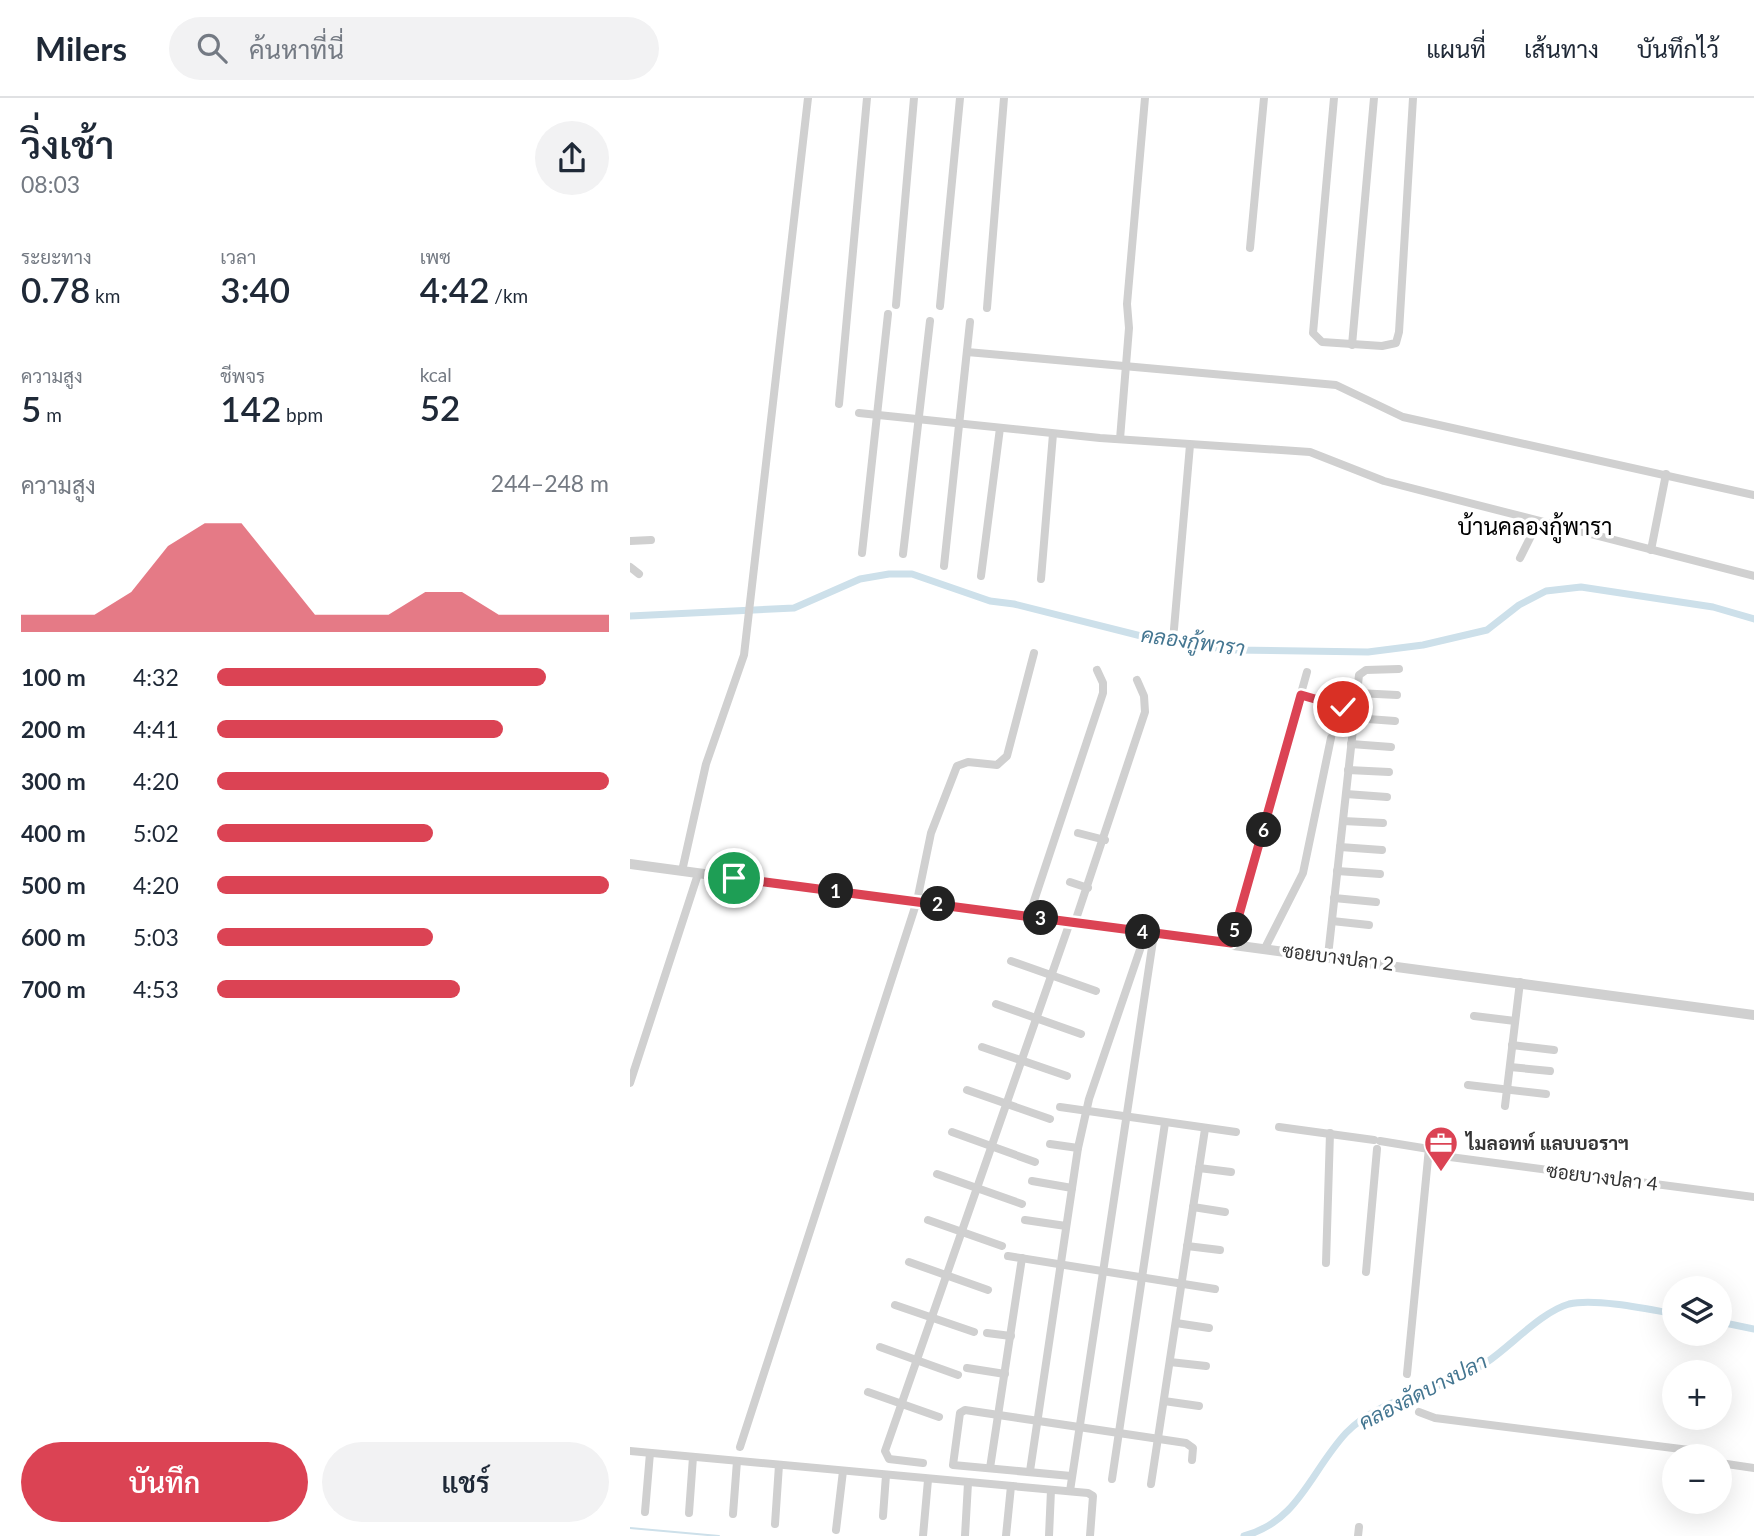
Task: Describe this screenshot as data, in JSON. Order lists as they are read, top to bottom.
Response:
{
  "streets": {
    "street": ["ซอยบางปลา 2", "ซอยบางปลา 4"]
  },
  "districts": ["บ้านคลองกู้พารา"],
  "water": ["คลองกู้พารา", "คลองลัดบางปลา"],
  "places": {
    "office": ["ไมลอทท์ แลบบอราฯ"]
  },
  "page": {
    "header": "Milers",
    "search": "ค้นหาที่นี่",
    "nav": ["แผนที่", "เส้นทาง", "บันทึกไว้"],
    "heading": ["วิ่งเช้า", "08:03"],
    "stats": [
      ["ระยะทาง", "0.78 km"],
      ["เวลา", "3:40"],
      ["เพซ", "4:42 /km"],
      ["ความสูง", "5 m"],
      ["ชีพจร", "142 bpm"],
      ["kcal", "52"]
    ],
    "chart": ["ความสูง", "244–248 m"],
    "list": [
      {
        "name": "100 m",
        "note": "4:32"
      },
      {
        "name": "200 m",
        "note": "4:41"
      },
      {
        "name": "300 m",
        "note": "4:20"
      },
      {
        "name": "400 m",
        "note": "5:02"
      },
      {
        "name": "500 m",
        "note": "4:20"
      },
      {
        "name": "600 m",
        "note": "5:03"
      },
      {
        "name": "700 m",
        "note": "4:53"
      }
    ],
    "pins": [
      "6",
      "1",
      "2",
      "3",
      "5",
      "4"
    ],
    "map_buttons": ["+", "−"],
    "buttons": ["บันทึก", "แชร์"]
  }
}
